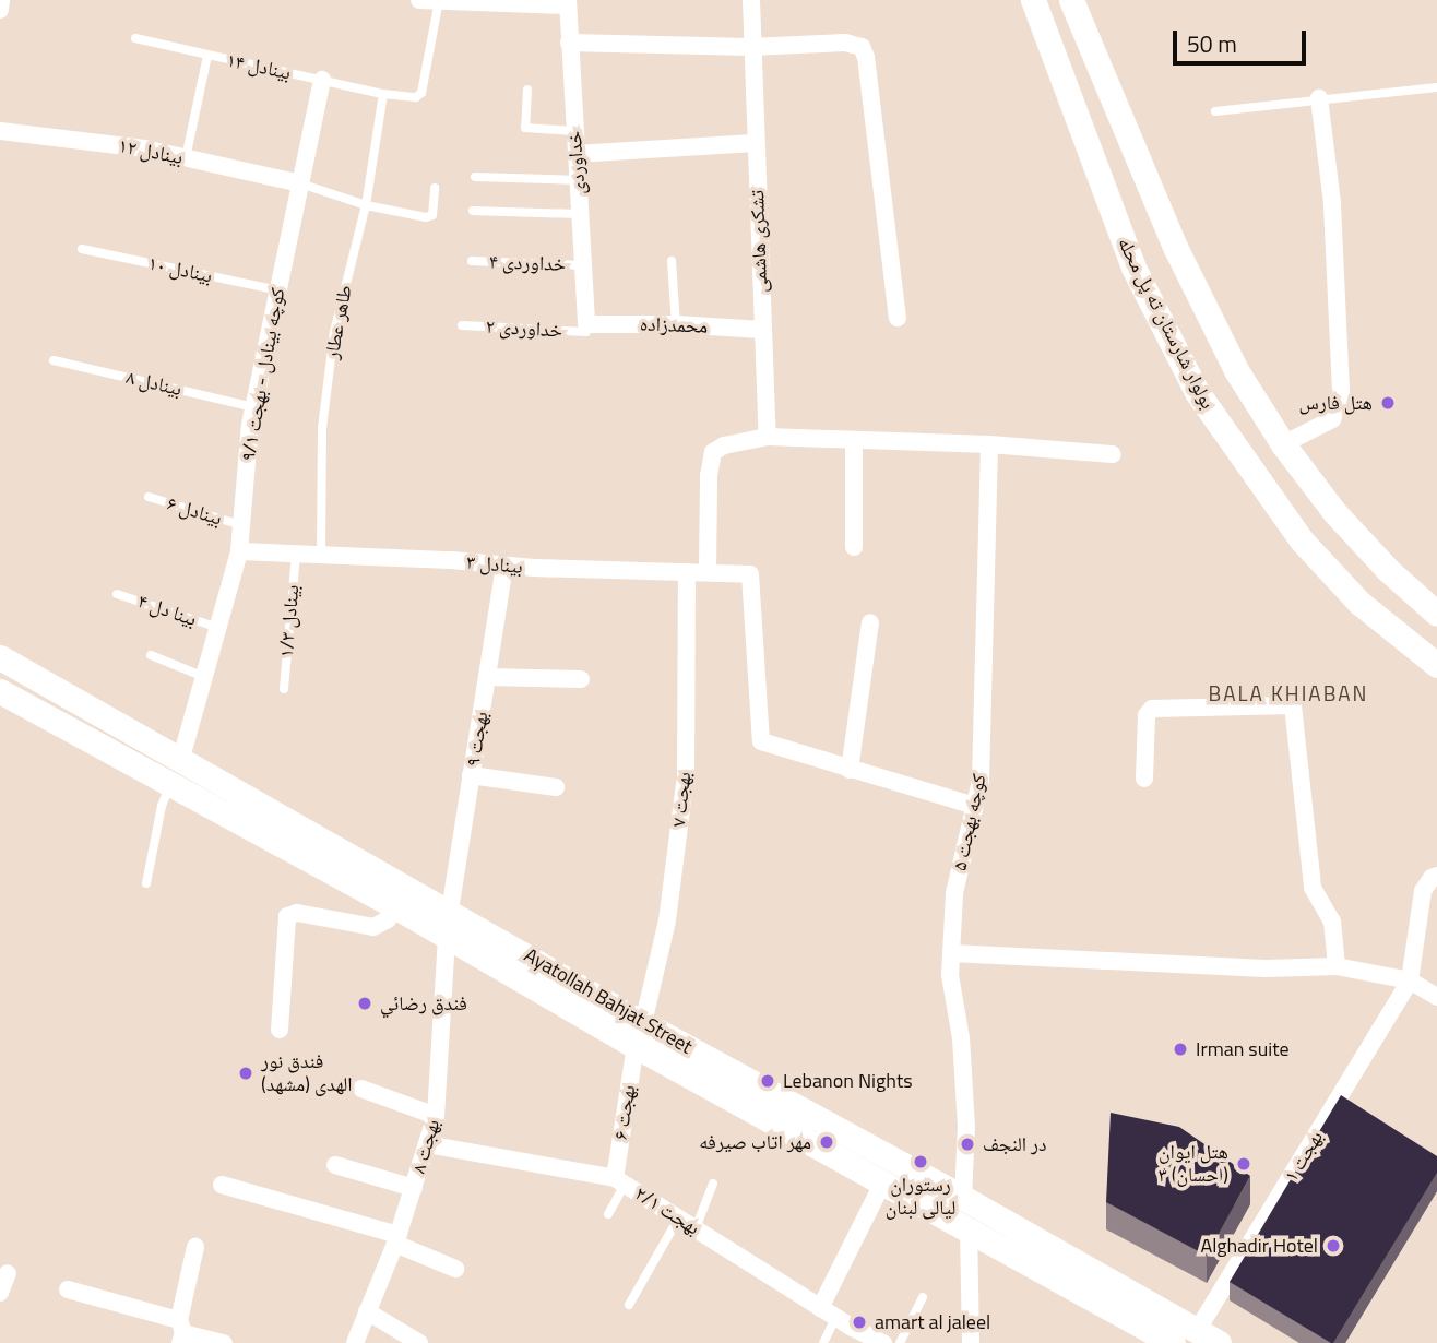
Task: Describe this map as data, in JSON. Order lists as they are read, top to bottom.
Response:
{
  "streets": {
    "main road": ["بولوار شارستان ته پل محله", "Ayatollah Bahjat Street"],
    "street": [
      "بینادل ۱۲",
      "خداوردی",
      "تشکری هاشمی",
      "محمدزاده",
      "کوچه بینادل - بهجت ۹/۱",
      "بینادل ۳",
      "بهجت ۹",
      "بهجت ۷",
      "کوچه بهجت ۵",
      "بهجت ۶",
      "بهجت ۸",
      "بهجت ۱",
      "بهجت ۲/۱"
    ],
    "lane": [
      "بینادل ۱۴",
      "خداوردی ۴",
      "بینادل ۱۰",
      "طاهر عطار",
      "خداوردی ۲",
      "بینادل ۸",
      "بینادل ۶",
      "بینا دل ۴",
      "بینادل ۱/۳"
    ]
  },
  "crossings": [
    ["بینادل ۱۴", "طاهر عطار"],
    ["بینادل ۱۴", "کوچه بینادل - بهجت ۹/۱"],
    ["بینادل ۱۲", "کوچه بینادل - بهجت ۹/۱"],
    ["خداوردی", "خداوردی ۴"],
    ["خداوردی", "محمدزاده"],
    ["خداوردی", "خداوردی ۲"],
    ["تشکری هاشمی", "محمدزاده"],
    ["بینادل ۱۰", "کوچه بینادل - بهجت ۹/۱"],
    ["طاهر عطار", "بینادل ۳"],
    ["محمدزاده", "خداوردی ۲"],
    ["کوچه بینادل - بهجت ۹/۱", "بینادل ۸"],
    ["کوچه بینادل - بهجت ۹/۱", "بینادل ۶"],
    ["کوچه بینادل - بهجت ۹/۱", "بینادل ۳"],
    ["کوچه بینادل - بهجت ۹/۱", "بینا دل ۴"],
    ["کوچه بینادل - بهجت ۹/۱", "Ayatollah Bahjat Street"],
    ["بینادل ۳", "بینادل ۱/۳"],
    ["بینادل ۳", "بهجت ۹"],
    ["بینادل ۳", "بهجت ۷"],
    ["بهجت ۹", "Ayatollah Bahjat Street"],
    ["بهجت ۷", "Ayatollah Bahjat Street"],
    ["بهجت ۷", "بهجت ۶"],
    ["کوچه بهجت ۵", "Ayatollah Bahjat Street"],
    ["Ayatollah Bahjat Street", "بهجت ۶"],
    ["Ayatollah Bahjat Street", "بهجت ۸"],
    ["Ayatollah Bahjat Street", "بهجت ۱"],
    ["بهجت ۶", "بهجت ۲/۱"],
    ["بهجت ۸", "بهجت ۲/۱"]
  ],
  "districts": ["BALA KHIABAN"],
  "places": [
    "هتل فارس",
    "فندق رضائي",
    "Irman suite",
    "فندق نور الهدى (مشهد)",
    "Lebanon Nights",
    "مهر اتاب صيرفه",
    "در النجف",
    "رستوران لیالی لبنان",
    "هتل ایوان ۳ (احسان)",
    "Alghadir Hotel",
    "amart al jaleel"
  ],
  "scale_bar": "50 m"
}
